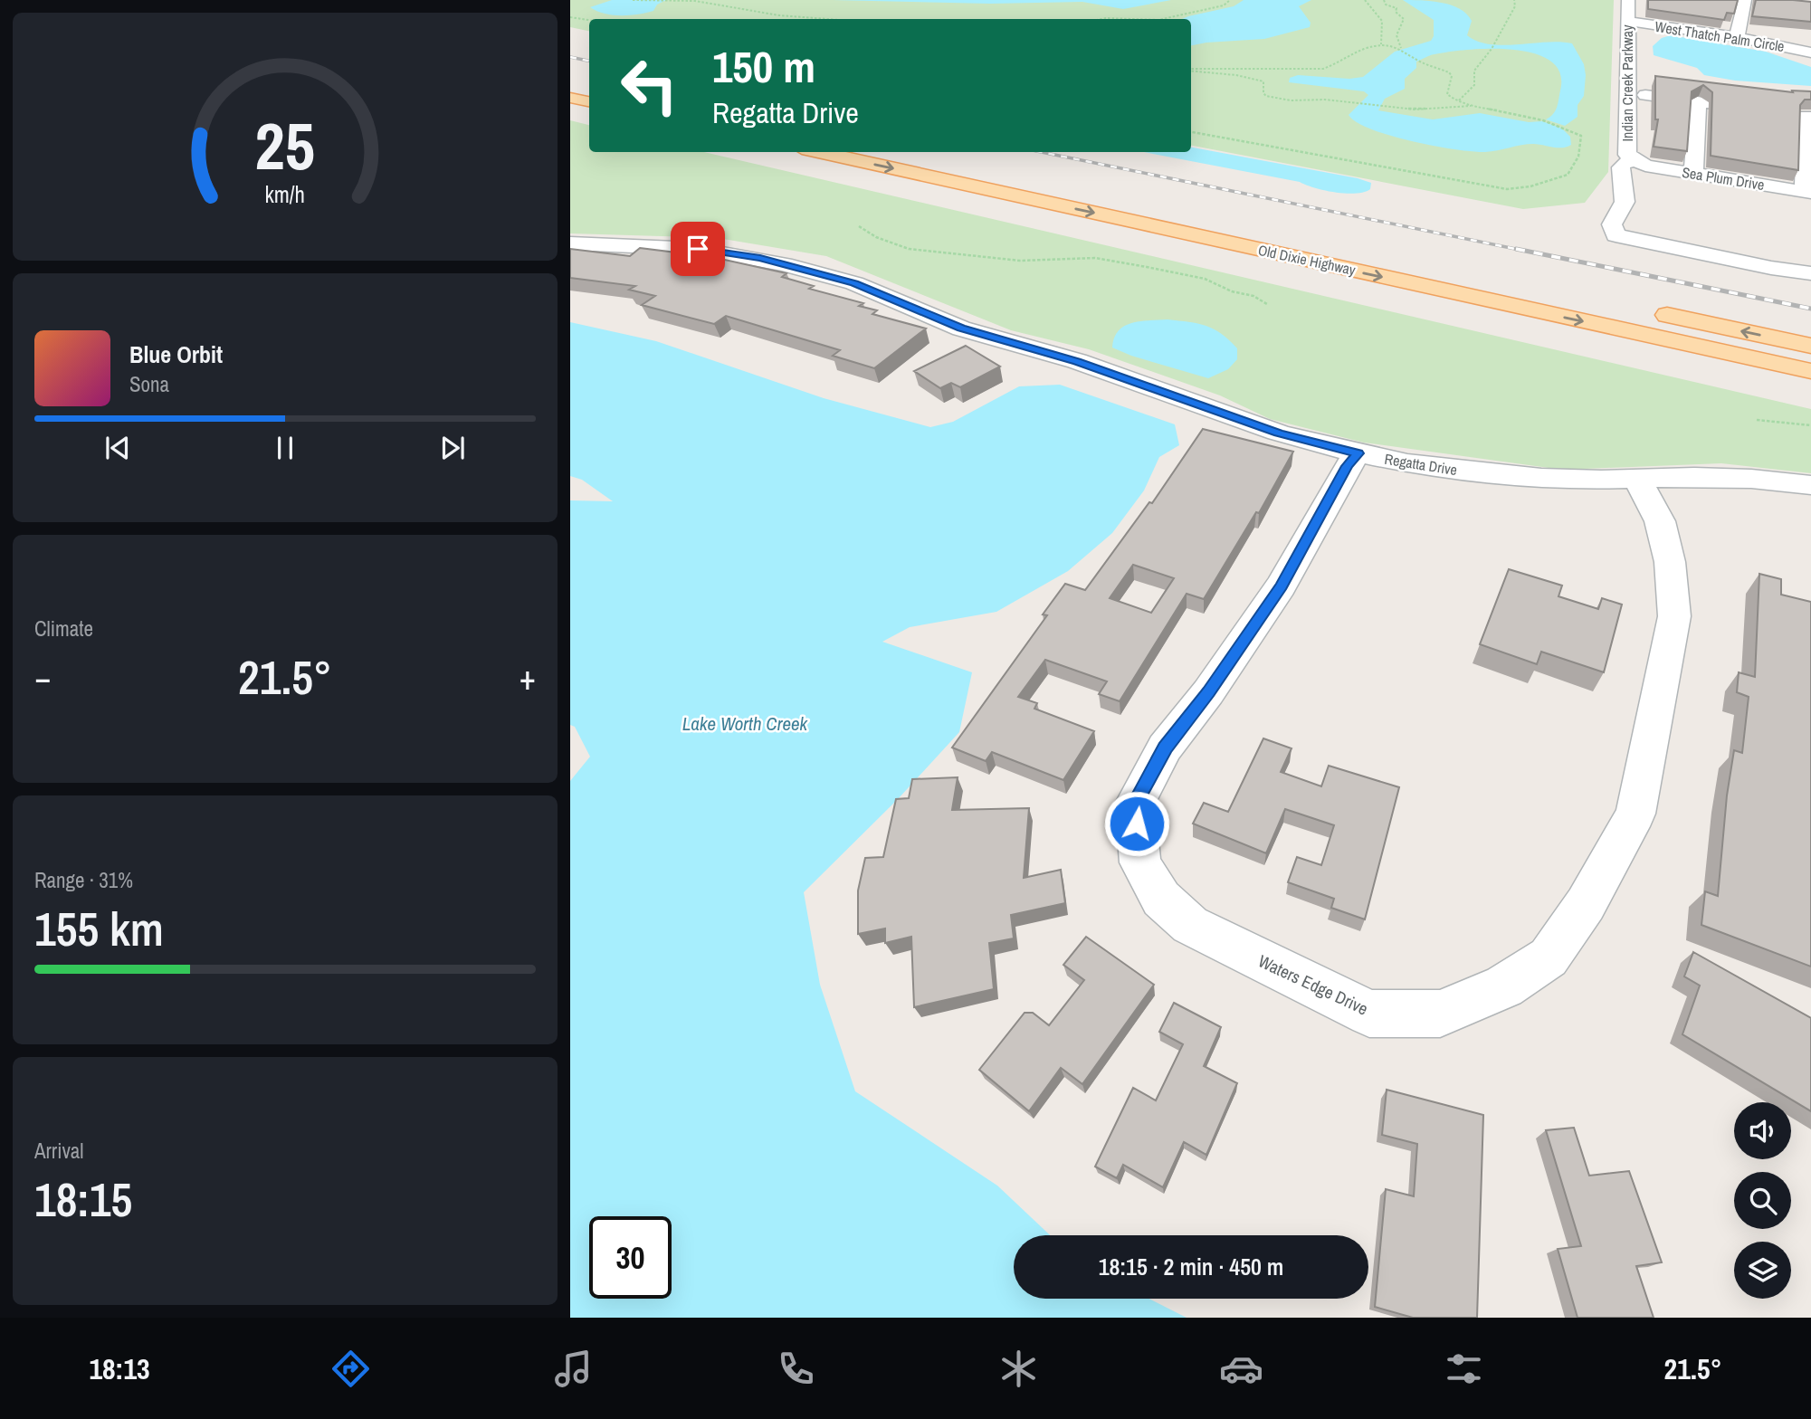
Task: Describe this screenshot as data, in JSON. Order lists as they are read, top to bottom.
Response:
{
  "streets": {
    "main road": ["Old Dixie Highway"],
    "street": [
      "West Thatch Palm Circle",
      "Indian Creek Parkway",
      "Sea Plum Drive",
      "Regatta Drive",
      "Waters Edge Drive"
    ]
  },
  "crossings": [
    ["West Thatch Palm Circle", "Indian Creek Parkway"],
    ["Indian Creek Parkway", "Sea Plum Drive"],
    ["Regatta Drive", "Waters Edge Drive"]
  ],
  "water": ["Lake Worth Creek"],
  "page": {
    "turn": ["150 m", "Regatta Drive"],
    "song": ["Blue Orbit", "Sona"],
    "tile": [
      "Climate",
      ["Range · 31%", "155 km"],
      ["Arrival", "18:15"]
    ],
    "heat": ["−", "21.5°", "+"],
    "limit": "30",
    "trip": "18:15 · 2 min · 450 m",
    "tabs": ["18:13", "21.5°"],
    "gauge": ["25", "km/h"]
  }
}
